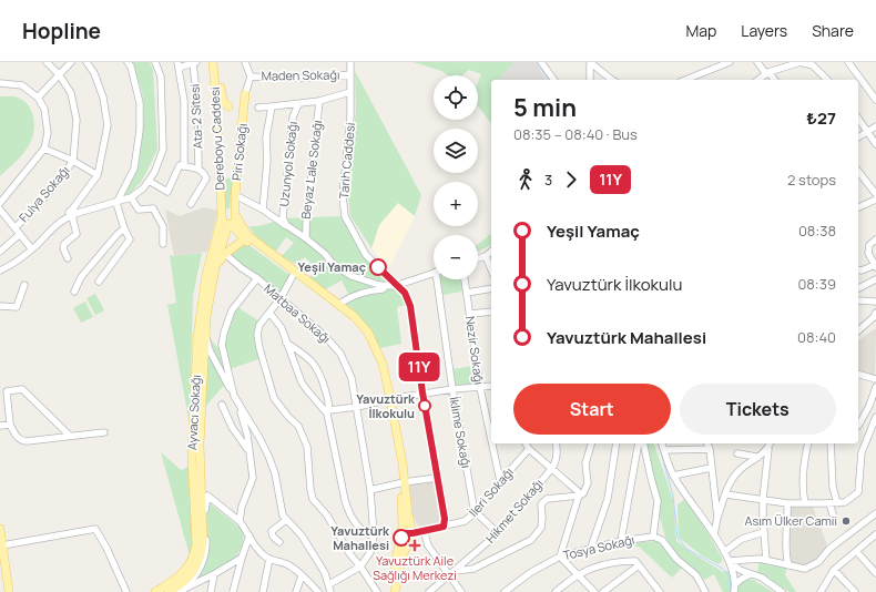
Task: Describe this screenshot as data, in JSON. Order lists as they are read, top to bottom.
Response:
{
  "streets": {
    "main road": ["Dereboyu Caddesi", "Piri Sokağı", "Ayvacı Sokağı"],
    "street": [
      "Maden Sokağı",
      "Ata-2 Sitesi",
      "Tarih Caddesi",
      "Uzunyol Sokağı",
      "Beyaz Lale Sokağı",
      "Fulya Sokağı",
      "Matbaa Sokağı",
      "Nezir Sokağı",
      "İklime Sokağı",
      "İleri Sokağı",
      "Hikmet Sokağı",
      "Tosya Sokağı"
    ]
  },
  "crossings": [
    ["Maden Sokağı", "Tarih Caddesi"],
    ["Dereboyu Caddesi", "Piri Sokağı"],
    ["Dereboyu Caddesi", "Ayvacı Sokağı"],
    ["Piri Sokağı", "Uzunyol Sokağı"],
    ["Piri Sokağı", "Ayvacı Sokağı"],
    ["Tarih Caddesi", "Uzunyol Sokağı"],
    ["Tarih Caddesi", "İleri Sokağı"],
    ["Uzunyol Sokağı", "Beyaz Lale Sokağı"],
    ["Nezir Sokağı", "İleri Sokağı"],
    ["İklime Sokağı", "İleri Sokağı"]
  ],
  "places": {
    "other": [
      "Yeşil Yamaç",
      "Yavuztürk İlkokulu",
      "Asım Ülker Camii",
      "Yavuztürk Mahallesi"
    ],
    "health": ["Yavuztürk Aile Sağlığı Merkezi"]
  },
  "lines": ["bus line 11Y"],
  "page": {
    "header": "Hopline",
    "nav": ["Map", "Layers", "Share"],
    "on_map": "11Y",
    "map_buttons": ["+", "−"],
    "heading": ["5 min", "08:35 – 08:40 · Bus", "₺27"],
    "legs": ["3", "11Y", "2 stops"],
    "list": [
      {
        "name": "Yeşil Yamaç",
        "value": "08:38"
      },
      {
        "name": "Yavuztürk İlkokulu",
        "value": "08:39"
      },
      {
        "name": "Yavuztürk Mahallesi",
        "value": "08:40"
      }
    ],
    "buttons": ["Start", "Tickets"]
  }
}
